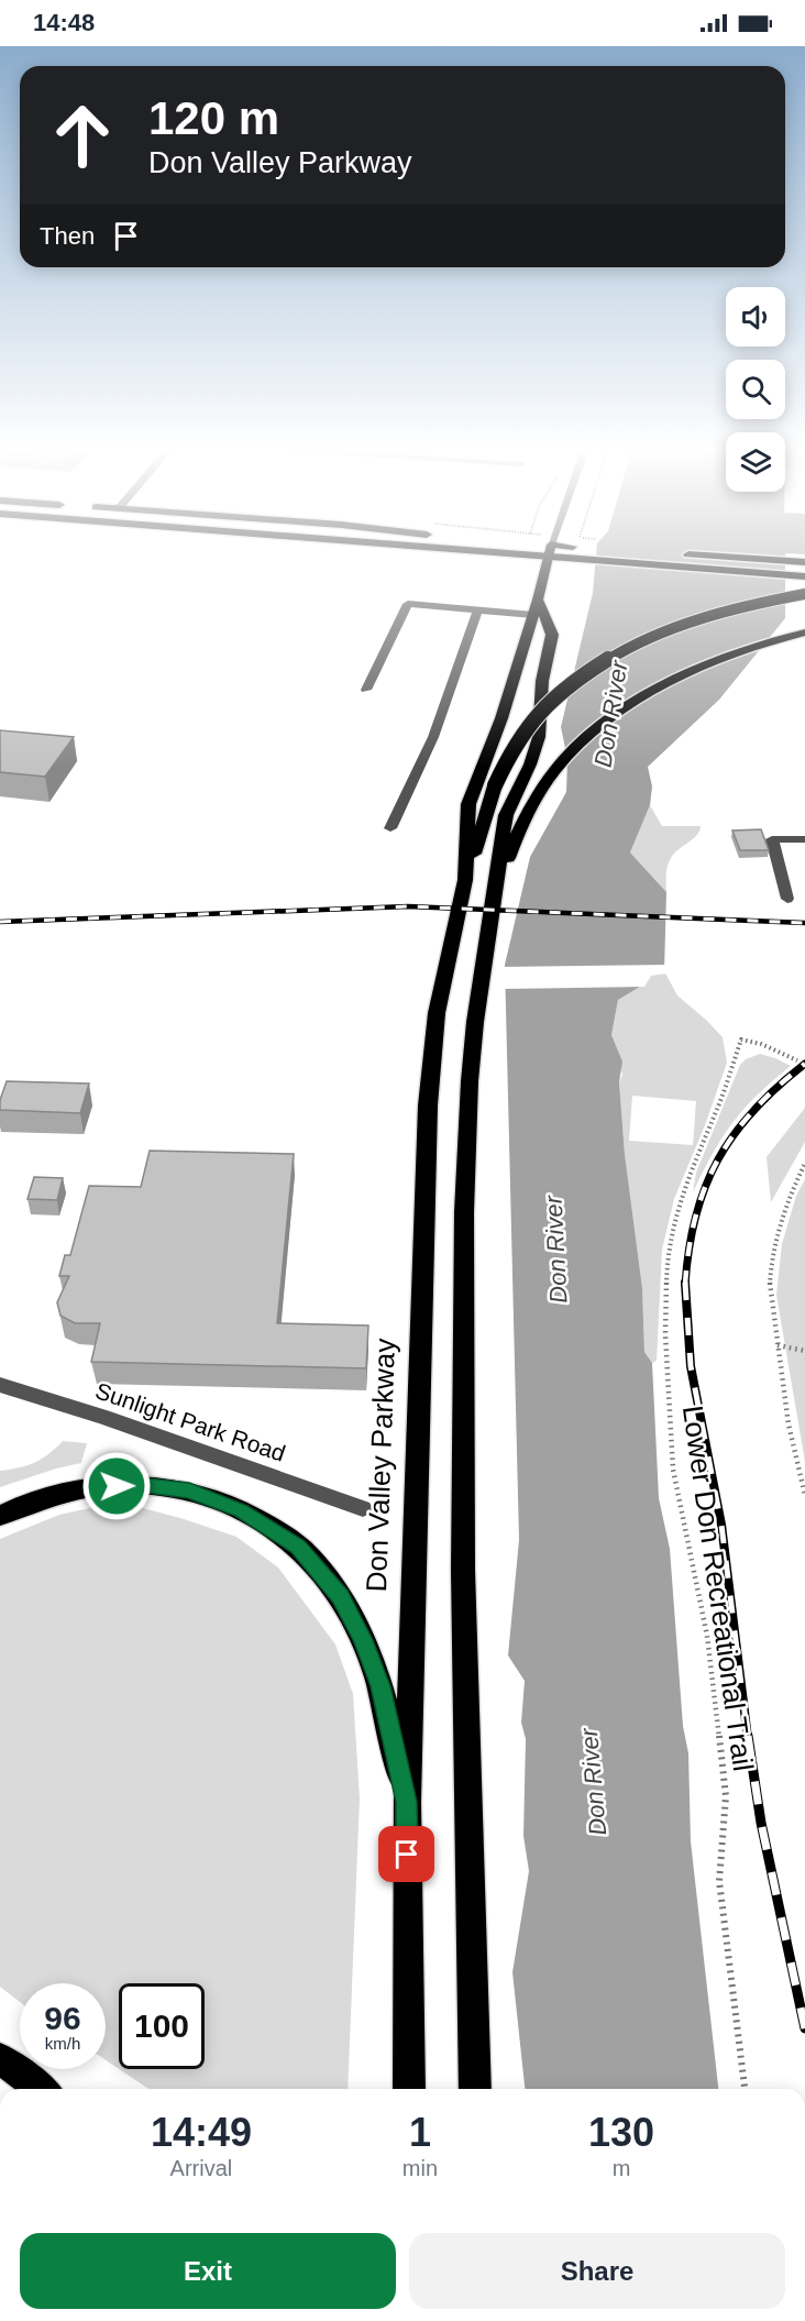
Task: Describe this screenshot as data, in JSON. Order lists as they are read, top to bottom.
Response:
{
  "streets": {
    "highway": ["Don Valley Parkway"],
    "street": ["Sunlight Park Road"],
    "path": ["Lower Don Recreational Trail"]
  },
  "water": ["Don River"],
  "page": {
    "status": "14:48",
    "turn": ["120 m", "Don Valley Parkway"],
    "then": "Then",
    "speed": "96 km/h",
    "limit": "100",
    "eta": [
      "14:49",
      "Arrival",
      "1",
      "min",
      "130",
      "m"
    ],
    "buttons": ["Exit", "Share"]
  }
}
